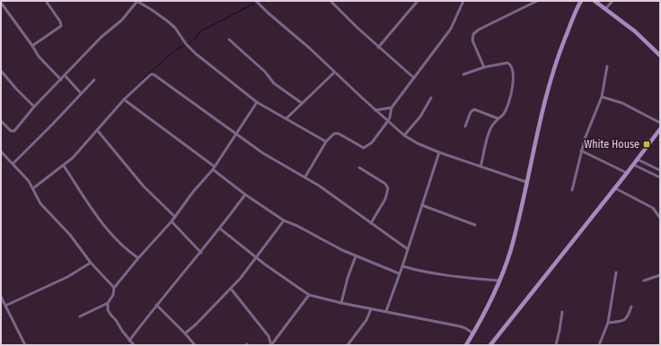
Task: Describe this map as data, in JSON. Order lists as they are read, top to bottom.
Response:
{
  "places": {
    "transit": ["White House"]
  }
}
